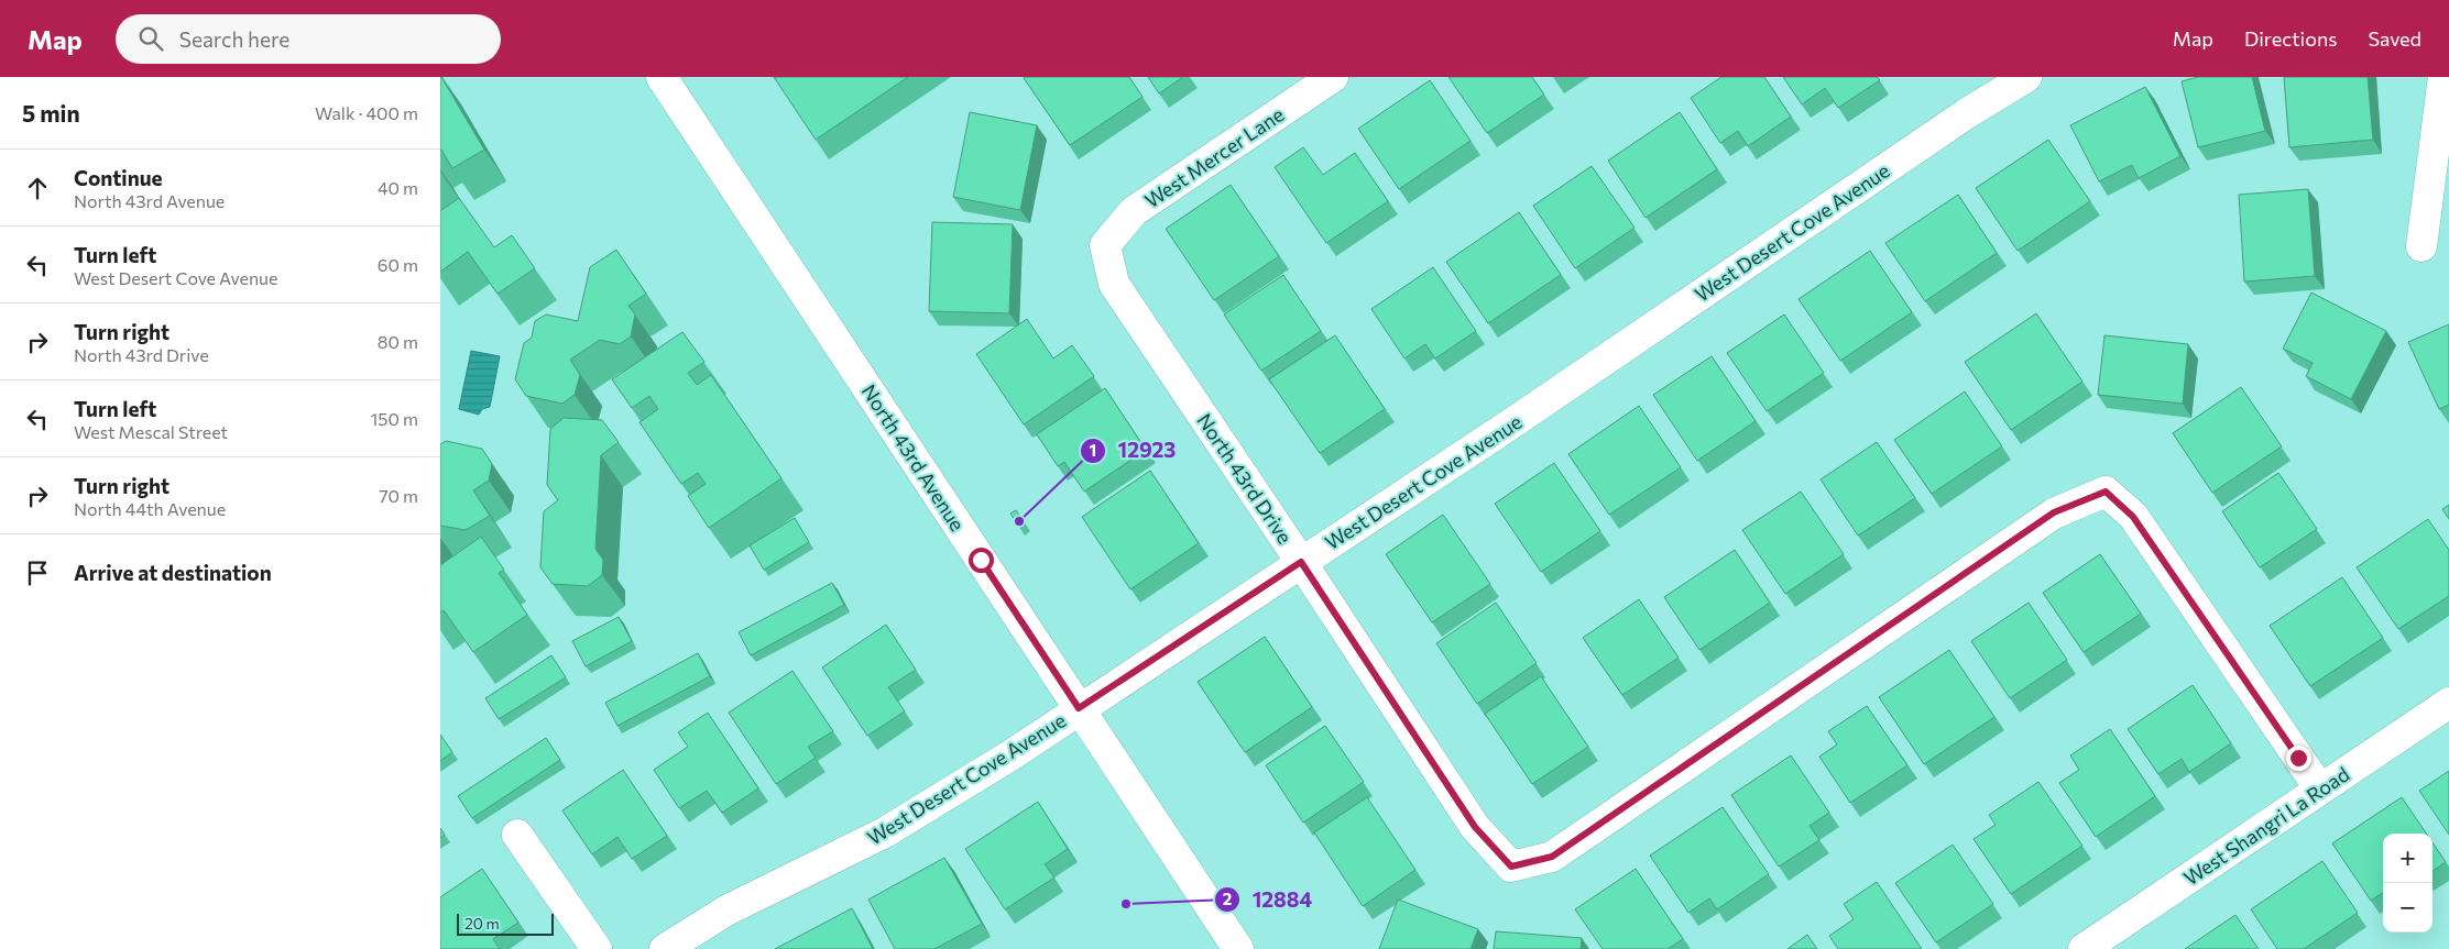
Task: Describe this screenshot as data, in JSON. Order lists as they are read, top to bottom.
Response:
{
  "streets": {
    "street": [
      "West Mercer Lane",
      "West Desert Cove Avenue",
      "North 43rd Avenue",
      "North 43rd Drive",
      "West Shangri La Road"
    ]
  },
  "crossings": [
    ["West Mercer Lane", "North 43rd Drive"],
    ["West Desert Cove Avenue", "North 43rd Avenue"],
    ["West Desert Cove Avenue", "North 43rd Drive"],
    ["North 43rd Drive", "West Shangri La Road"]
  ],
  "places": ["12923", "12884"],
  "scale_bar": "20 m",
  "page": {
    "header": "Map",
    "search": "Search here",
    "nav": ["Map", "Directions", "Saved"],
    "heading": ["5 min", "Walk · 400 m"],
    "list": [
      ["Continue", "North 43rd Avenue", "40 m"],
      ["Turn left", "West Desert Cove Avenue", "60 m"],
      ["Turn right", "North 43rd Drive", "80 m"],
      ["Turn left", "West Mescal Street", "150 m"],
      ["Turn right", "North 44th Avenue", "70 m"],
      "Arrive at destination"
    ],
    "map_buttons": ["+", "−"],
    "scale": "20 m"
  }
}
